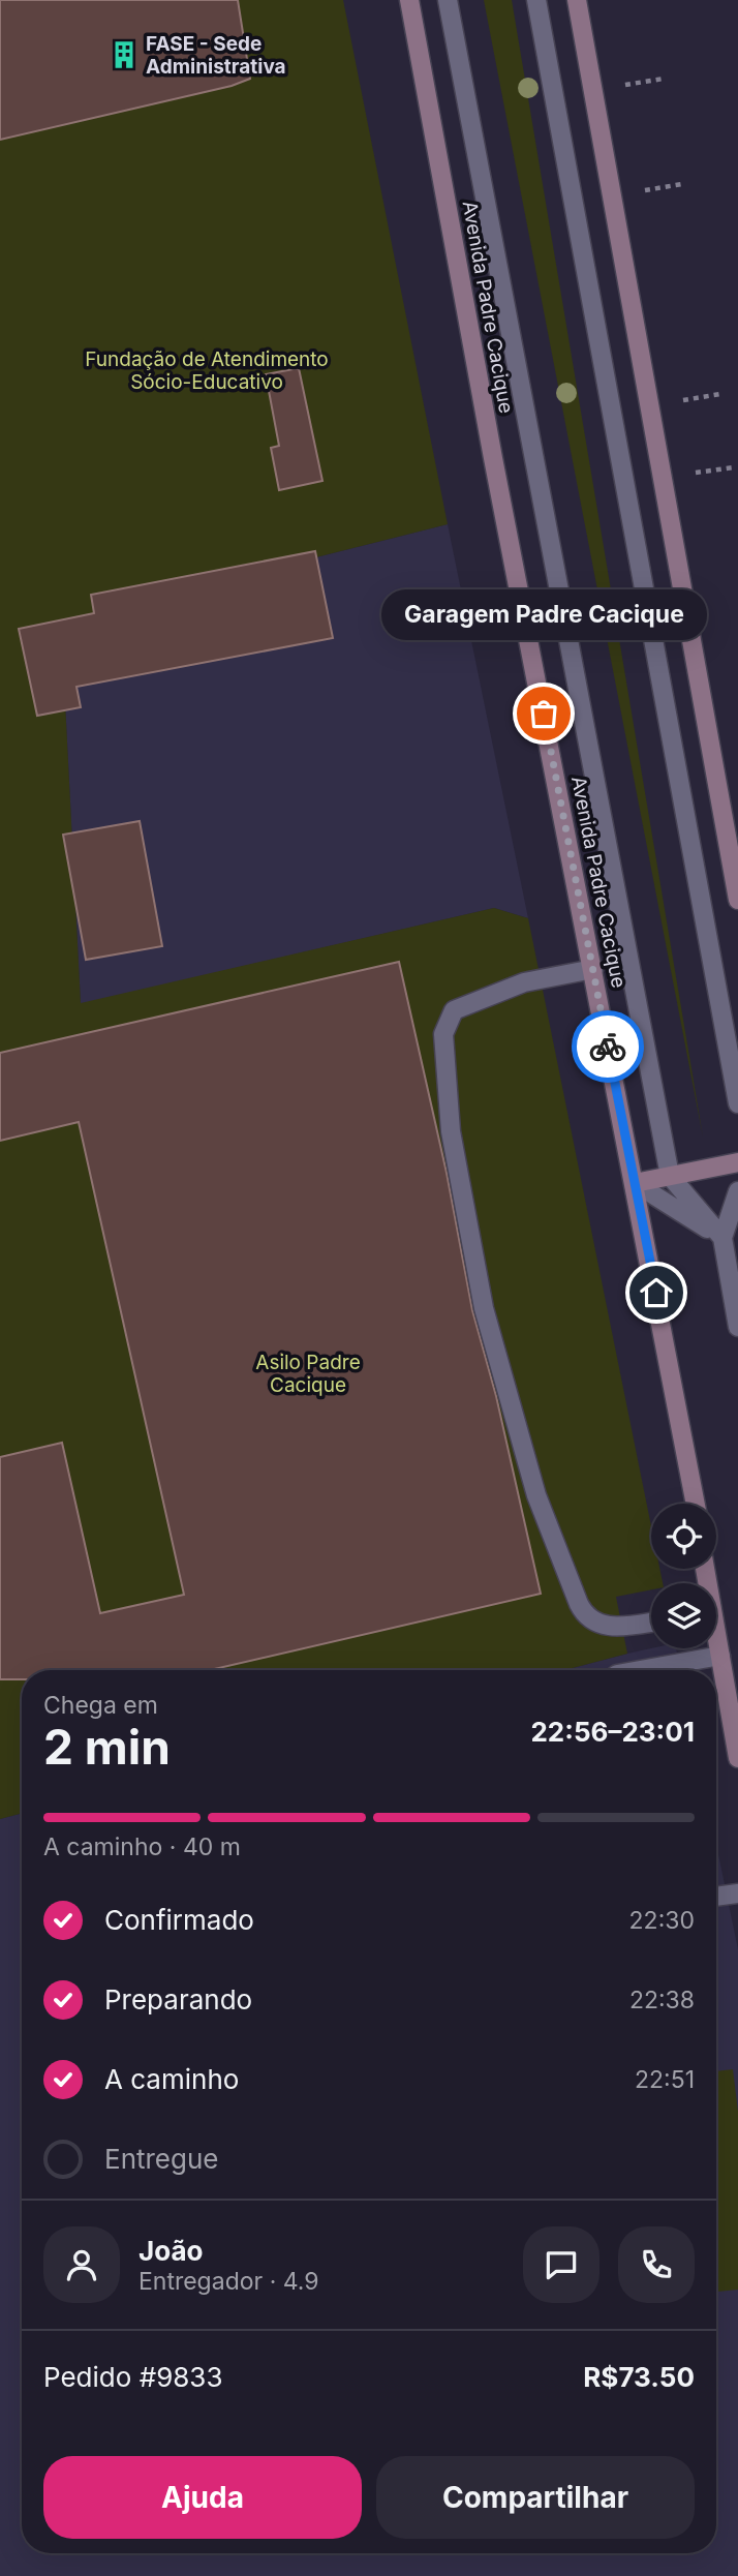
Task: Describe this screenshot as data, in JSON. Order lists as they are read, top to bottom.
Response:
{
  "streets": {
    "main road": ["Avenida Padre Cacique"]
  },
  "parks": ["Fundação de Atendimento Sócio-Educativo", "Asilo Padre Cacique"],
  "places": {
    "building": ["FASE - Sede Administrativa"],
    "other": ["Garagem Padre Cacique"]
  },
  "page": {
    "bubble": "Garagem Padre Cacique",
    "heading": ["2 min", "Chega em", "22:56–23:01"],
    "panel": [
      "João",
      "Entregador · 4.9",
      "Pedido #9833",
      "R$73.50"
    ],
    "bar": "A caminho · 40 m",
    "list": [
      ["Confirmado", "22:30"],
      ["Preparando", "22:38"],
      ["A caminho", "22:51"],
      "Entregue"
    ],
    "buttons": ["Ajuda", "Compartilhar"]
  }
}
